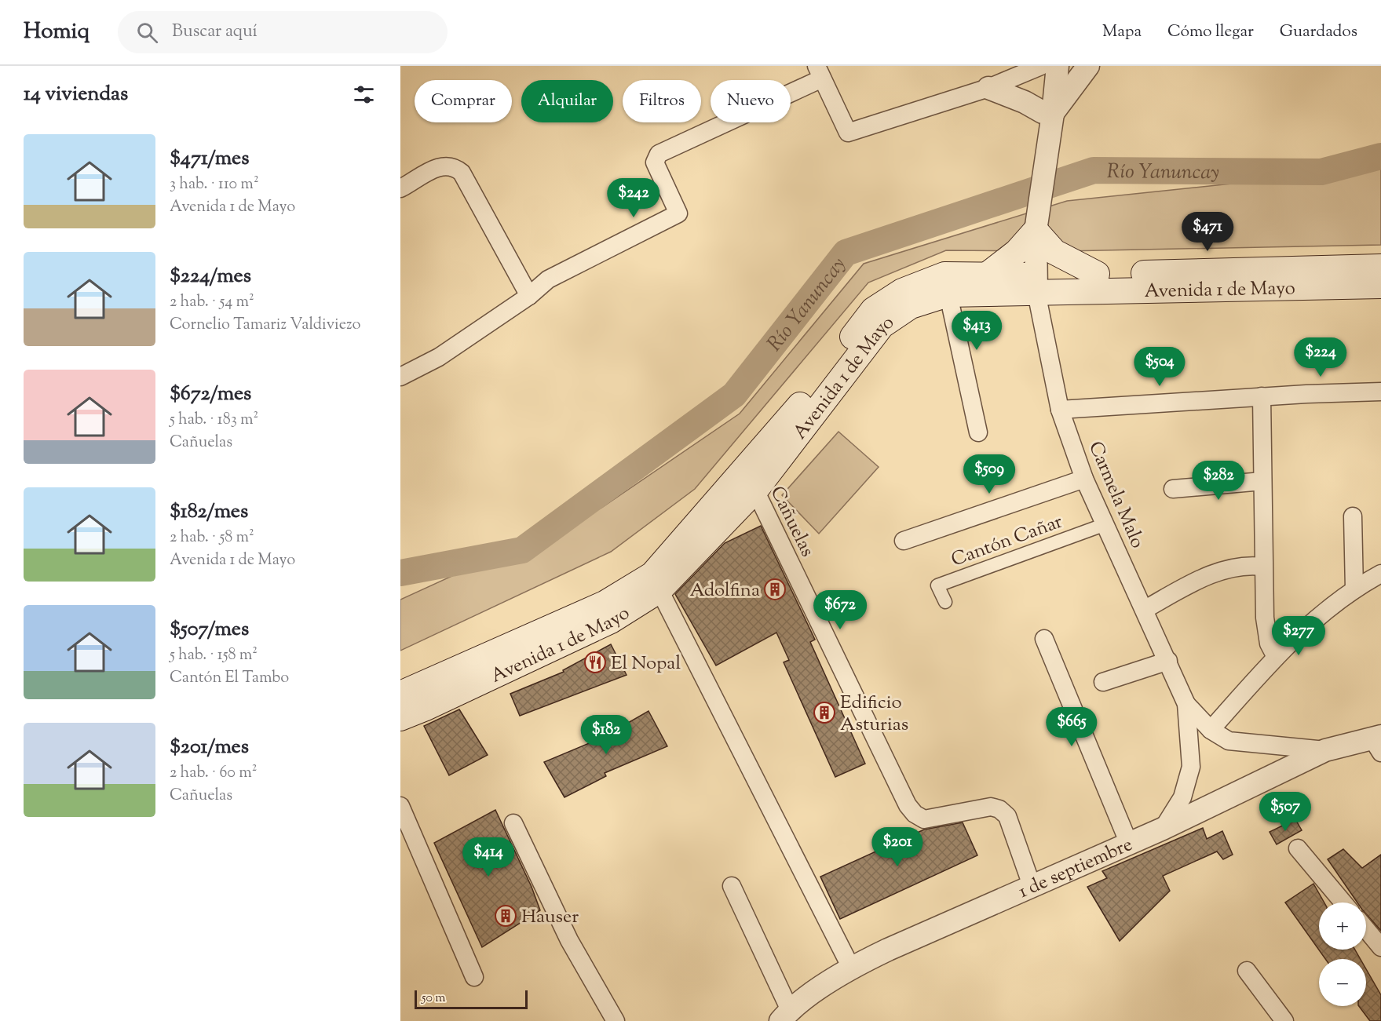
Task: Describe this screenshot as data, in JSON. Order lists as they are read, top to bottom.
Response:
{
  "streets": {
    "main road": ["Avenida 1 de Mayo"],
    "street": [
      "Carmela Malo",
      "Cañuelas",
      "Cantón Cañar",
      "1 de septiembre"
    ]
  },
  "crossings": [
    ["Avenida 1 de Mayo", "Carmela Malo"],
    ["Avenida 1 de Mayo", "Cañuelas"],
    ["Carmela Malo", "Cantón Cañar"],
    ["Carmela Malo", "1 de septiembre"],
    ["Cañuelas", "1 de septiembre"]
  ],
  "water": ["Río Yanuncay"],
  "places": {
    "building": ["Adolfina", "Edificio Asturias", "Hauser"],
    "restaurant": ["El Nopal"]
  },
  "scale_bar": "50 m",
  "page": {
    "header": "Homiq",
    "search": "Buscar aquí",
    "nav": ["Mapa", "Cómo llegar", "Guardados"],
    "heading": "14 viviendas",
    "chip": [
      "Comprar",
      "Alquilar",
      "Filtros",
      "Nuevo"
    ],
    "list": [
      {
        "name": "$471/mes",
        "note": "3 hab. · 110 m² · Avenida 1 de Mayo"
      },
      {
        "name": "$224/mes",
        "note": "2 hab. · 54 m² · Cornelio Tamariz Valdiviezo"
      },
      {
        "name": "$672/mes",
        "note": "5 hab. · 183 m² · Cañuelas"
      },
      {
        "name": "$182/mes",
        "note": "2 hab. · 58 m² · Avenida 1 de Mayo"
      },
      {
        "name": "$507/mes",
        "note": "5 hab. · 158 m² · Cantón El Tambo"
      },
      {
        "name": "$201/mes",
        "note": "2 hab. · 60 m² · Cañuelas"
      }
    ],
    "price": [
      "$242",
      "$471",
      "$413",
      "$224",
      "$504",
      "$509",
      "$282",
      "$672",
      "$277",
      "$665",
      "$182",
      "$507",
      "$201",
      "$414"
    ],
    "map_buttons": ["+", "−"],
    "scale": "50 m"
  }
}
